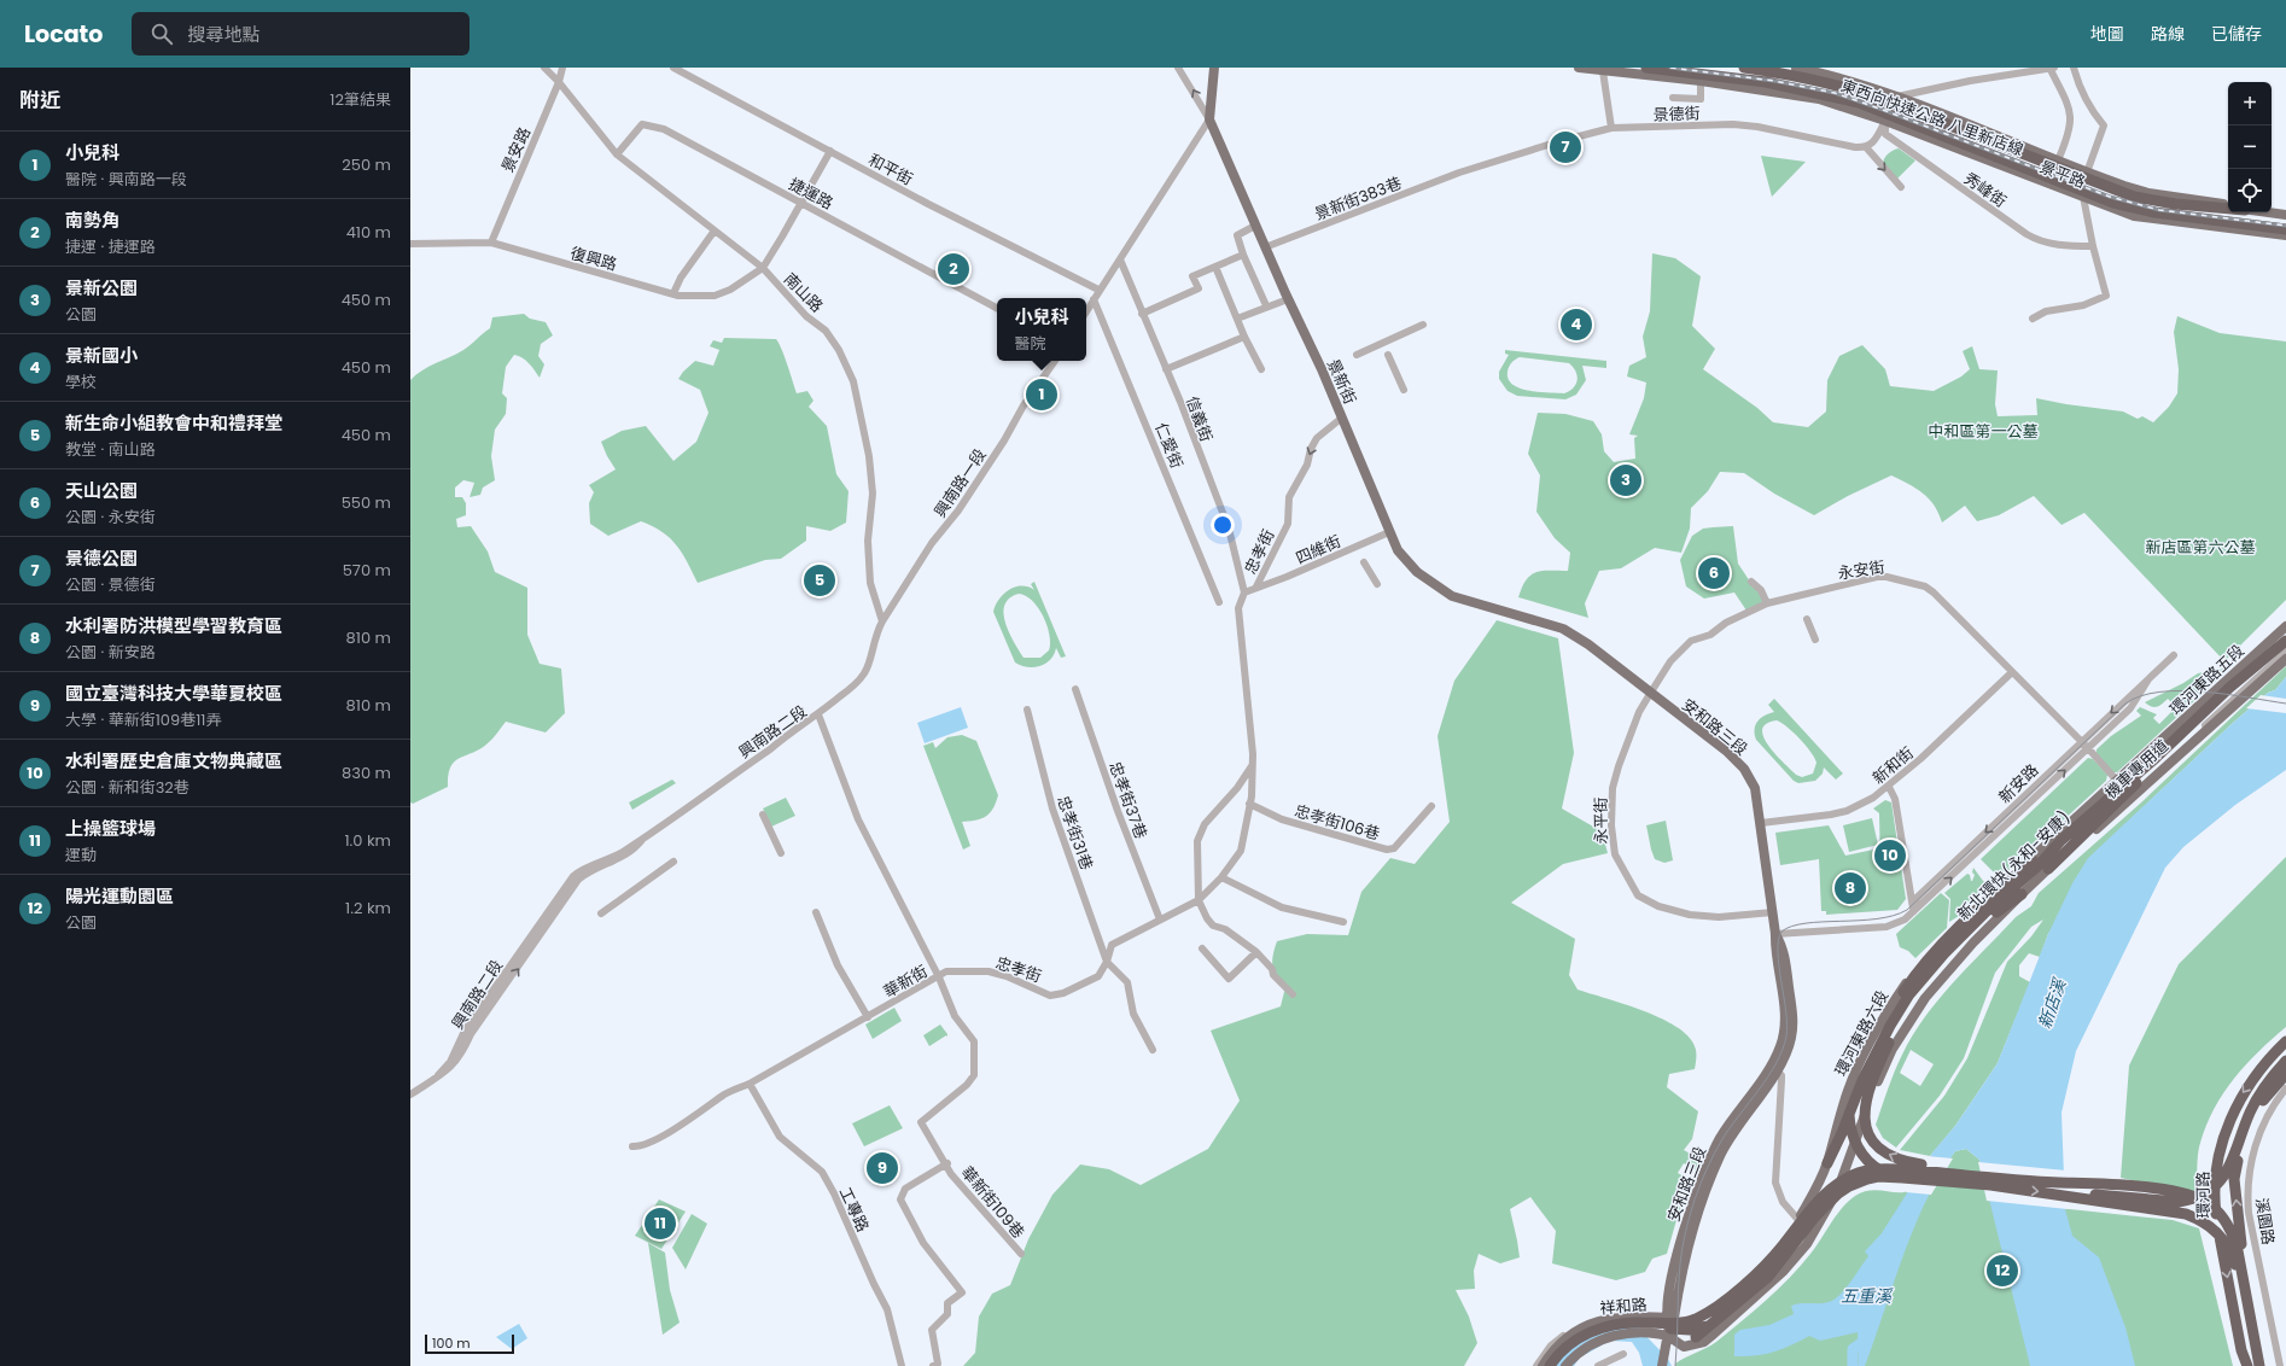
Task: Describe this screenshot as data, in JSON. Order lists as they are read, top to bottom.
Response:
{
  "streets": {
    "highway": ["東西向快速公路 八里新店線", "新北環快(永和-安康)", "環河路"],
    "main road": [
      "景平路",
      "景新街",
      "環河東路五段",
      "安和路三段",
      "環河東路六段",
      "祥和路"
    ],
    "street": [
      "景德街",
      "景安路",
      "和平街",
      "秀峰街",
      "捷運路",
      "景新街383巷",
      "復興路",
      "南山路",
      "信義街",
      "仁愛街",
      "興南路一段",
      "四維街",
      "忠孝街",
      "永安街",
      "興南路二段",
      "新和街",
      "機車專用道",
      "新安路",
      "忠孝街37巷",
      "永平街",
      "忠孝街106巷",
      "忠孝街31巷",
      "華新街",
      "華新街109巷",
      "工專路",
      "溪園路"
    ]
  },
  "crossings": [
    ["景德街", "景新街383巷"],
    ["景安路", "復興路"],
    ["景安路", "南山路"],
    ["景平路", "秀峰街"],
    ["捷運路", "南山路"],
    ["景新街383巷", "景新街"],
    ["復興路", "南山路"],
    ["南山路", "興南路一段"],
    ["南山路", "興南路二段"],
    ["景新街", "四維街"],
    ["景新街", "忠孝街"],
    ["景新街", "安和路三段"],
    ["信義街", "忠孝街"],
    ["興南路一段", "興南路二段"],
    ["四維街", "忠孝街"],
    ["忠孝街", "忠孝街37巷"],
    ["忠孝街", "忠孝街106巷"],
    ["忠孝街", "忠孝街31巷"],
    ["忠孝街", "華新街"],
    ["忠孝街", "華新街109巷"],
    ["永安街", "安和路三段"],
    ["永安街", "新和街"],
    ["永安街", "新安路"],
    ["永安街", "永平街"],
    ["永安街", "環河東路六段"],
    ["環河東路五段", "機車專用道"],
    ["環河東路五段", "環河東路六段"],
    ["安和路三段", "新和街"],
    ["安和路三段", "新安路"],
    ["安和路三段", "永平街"],
    ["安和路三段", "環河東路六段"],
    ["安和路三段", "祥和路"],
    ["興南路二段", "華新街"],
    ["機車專用道", "新北環快(永和-安康)"],
    ["新北環快(永和-安康)", "環河東路六段"],
    ["華新街", "華新街109巷"],
    ["華新街", "工專路"],
    ["環河東路六段", "祥和路"]
  ],
  "water": ["新店溪", "五重溪"],
  "parks": ["中和區第一公墓", "新店區第六公墓"],
  "scale_bar": "100 m",
  "page": {
    "header": "Locato",
    "search": "搜尋地點",
    "nav": ["地圖", "路線", "已儲存"],
    "heading": ["附近", "12筆結果"],
    "map_buttons": ["+", "−"],
    "pins": [
      "7",
      "2",
      "4",
      "1",
      "3",
      "6",
      "5",
      "10",
      "8",
      "9",
      "11",
      "12"
    ],
    "list": [
      {
        "mark": "1",
        "name": "小兒科",
        "note": "醫院 · 興南路一段",
        "value": "250 m"
      },
      {
        "mark": "2",
        "name": "南勢角",
        "note": "捷運 · 捷運路",
        "value": "410 m"
      },
      {
        "mark": "3",
        "name": "景新公園",
        "note": "公園",
        "value": "450 m"
      },
      {
        "mark": "4",
        "name": "景新國小",
        "note": "學校",
        "value": "450 m"
      },
      {
        "mark": "5",
        "name": "新生命小組教會中和禮拜堂",
        "note": "教堂 · 南山路",
        "value": "450 m"
      },
      {
        "mark": "6",
        "name": "天山公園",
        "note": "公園 · 永安街",
        "value": "550 m"
      },
      {
        "mark": "7",
        "name": "景德公園",
        "note": "公園 · 景德街",
        "value": "570 m"
      },
      {
        "mark": "8",
        "name": "水利署防洪模型學習教育區",
        "note": "公園 · 新安路",
        "value": "810 m"
      },
      {
        "mark": "9",
        "name": "國立臺灣科技大學華夏校區",
        "note": "大學 · 華新街109巷11弄",
        "value": "810 m"
      },
      {
        "mark": "10",
        "name": "水利署歷史倉庫文物典藏區",
        "note": "公園 · 新和街32巷",
        "value": "830 m"
      },
      {
        "mark": "11",
        "name": "上操籃球場",
        "note": "運動",
        "value": "1.0 km"
      },
      {
        "mark": "12",
        "name": "陽光運動園區",
        "note": "公園",
        "value": "1.2 km"
      }
    ],
    "popup": ["小兒科", "醫院"],
    "scale": "100 m"
  }
}
